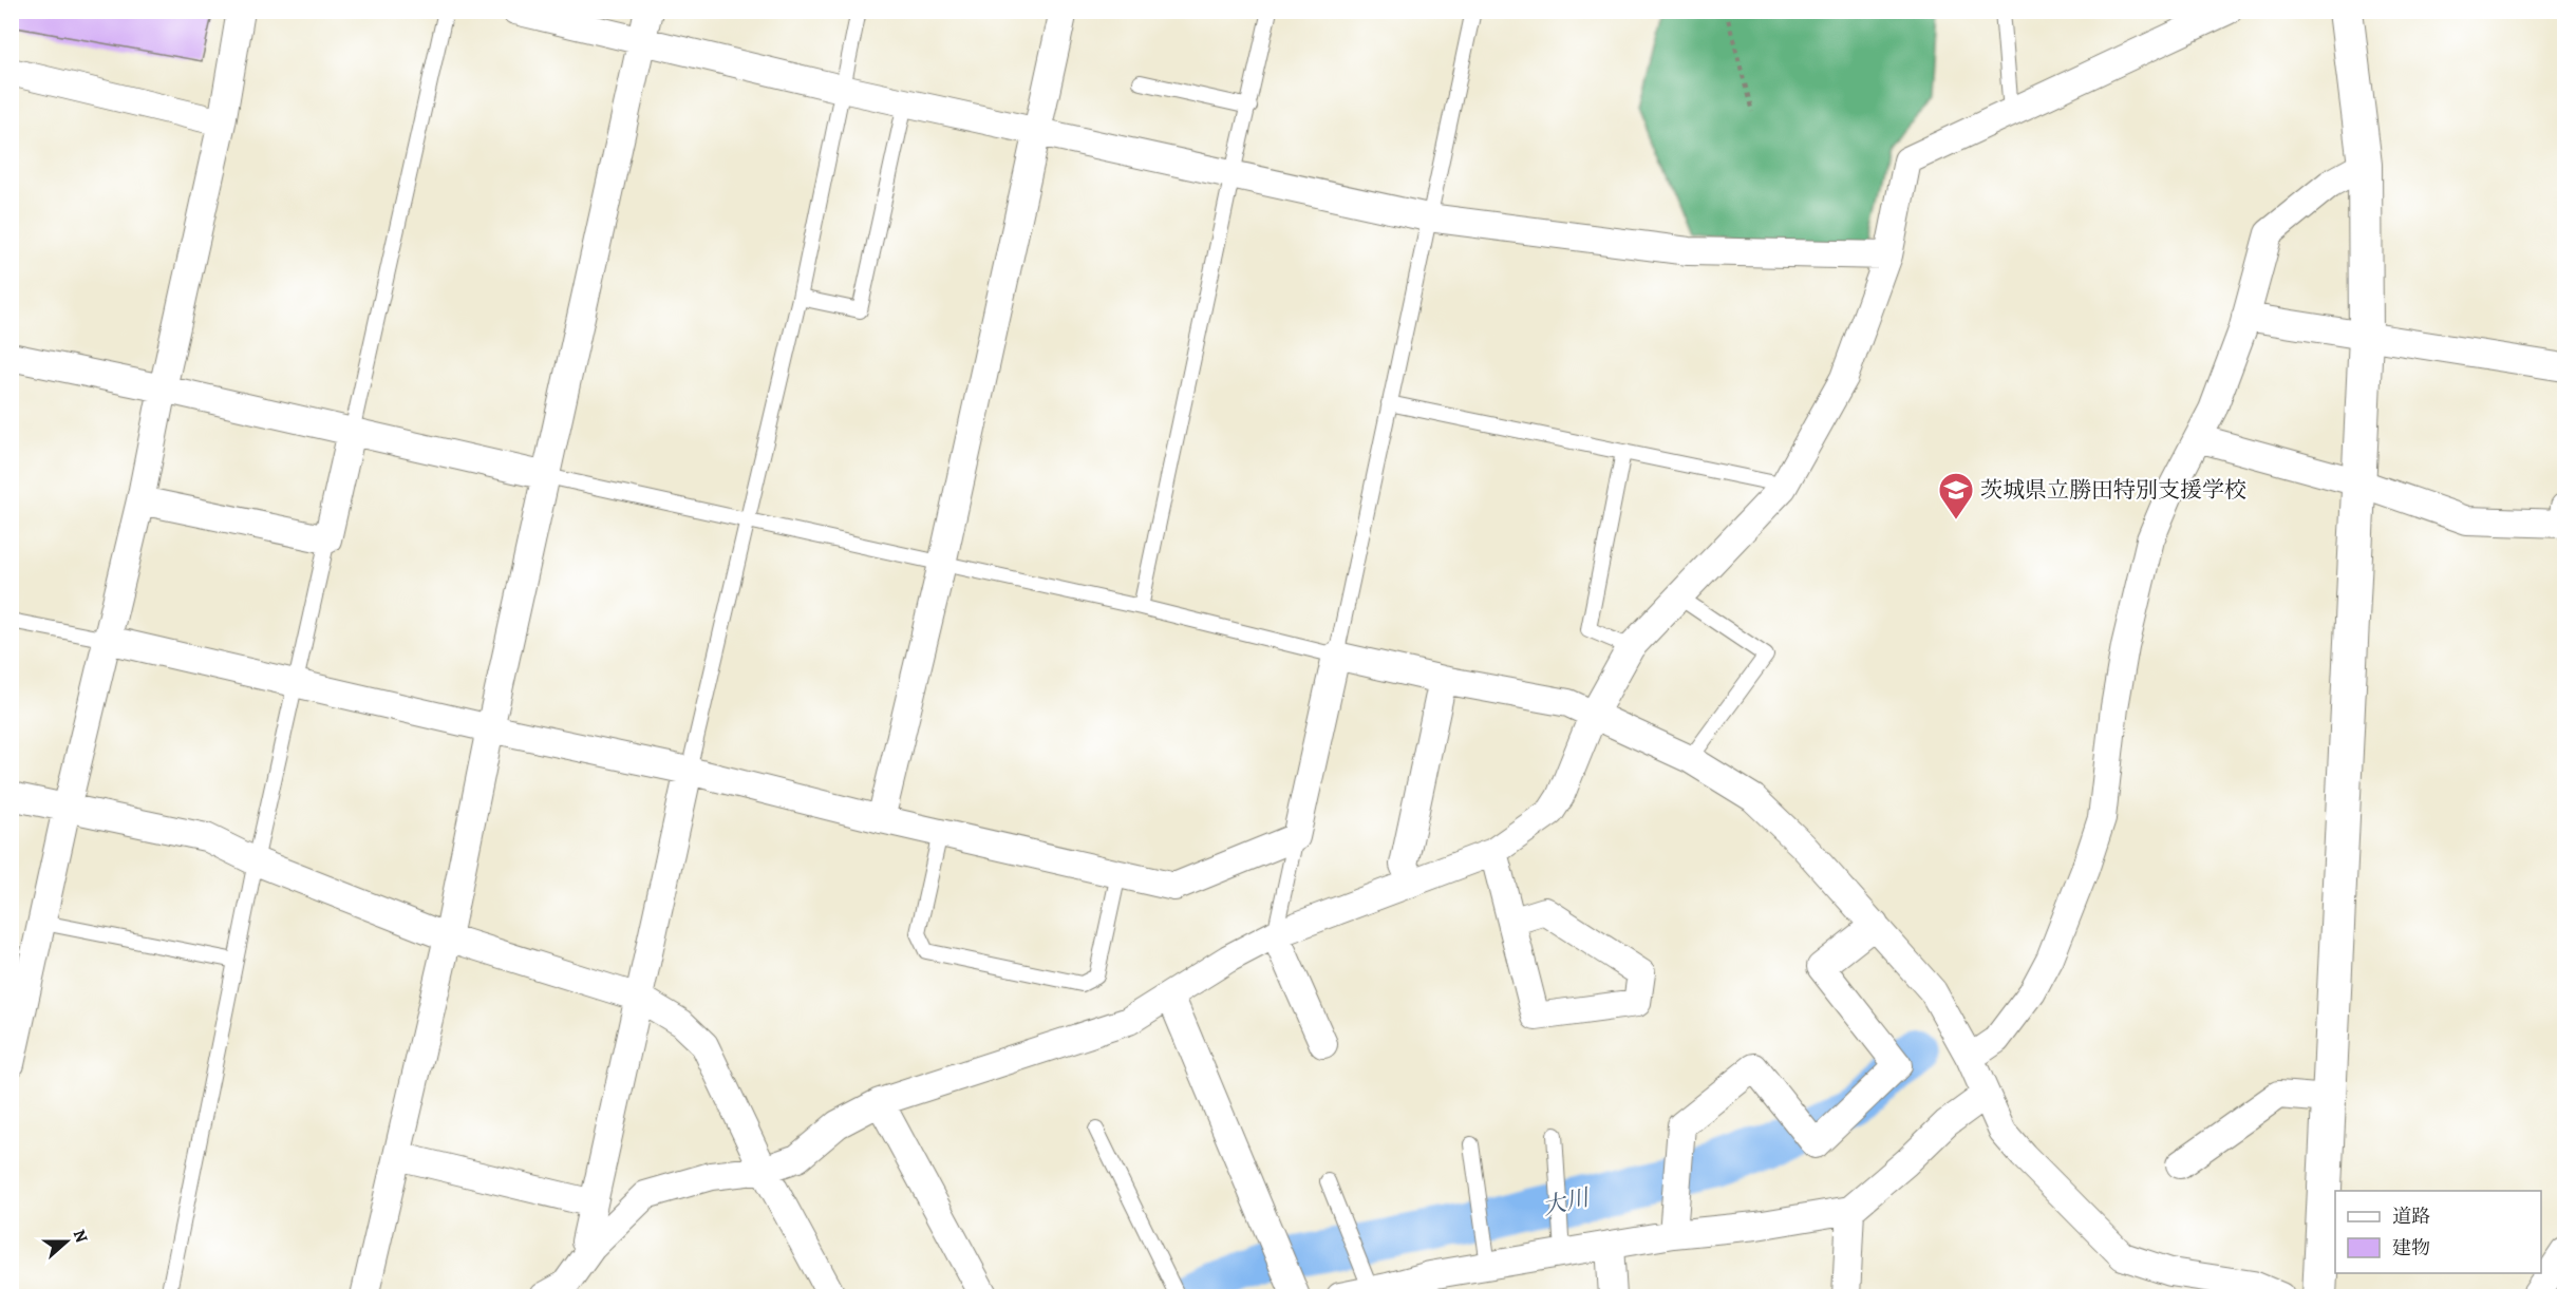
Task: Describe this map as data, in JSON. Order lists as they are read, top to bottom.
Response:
{
  "water": ["大川"],
  "places": {
    "school or university": ["茨城県立勝田特別支援学校"]
  },
  "legend": ["道路", "建物"],
  "north": "right"
}
